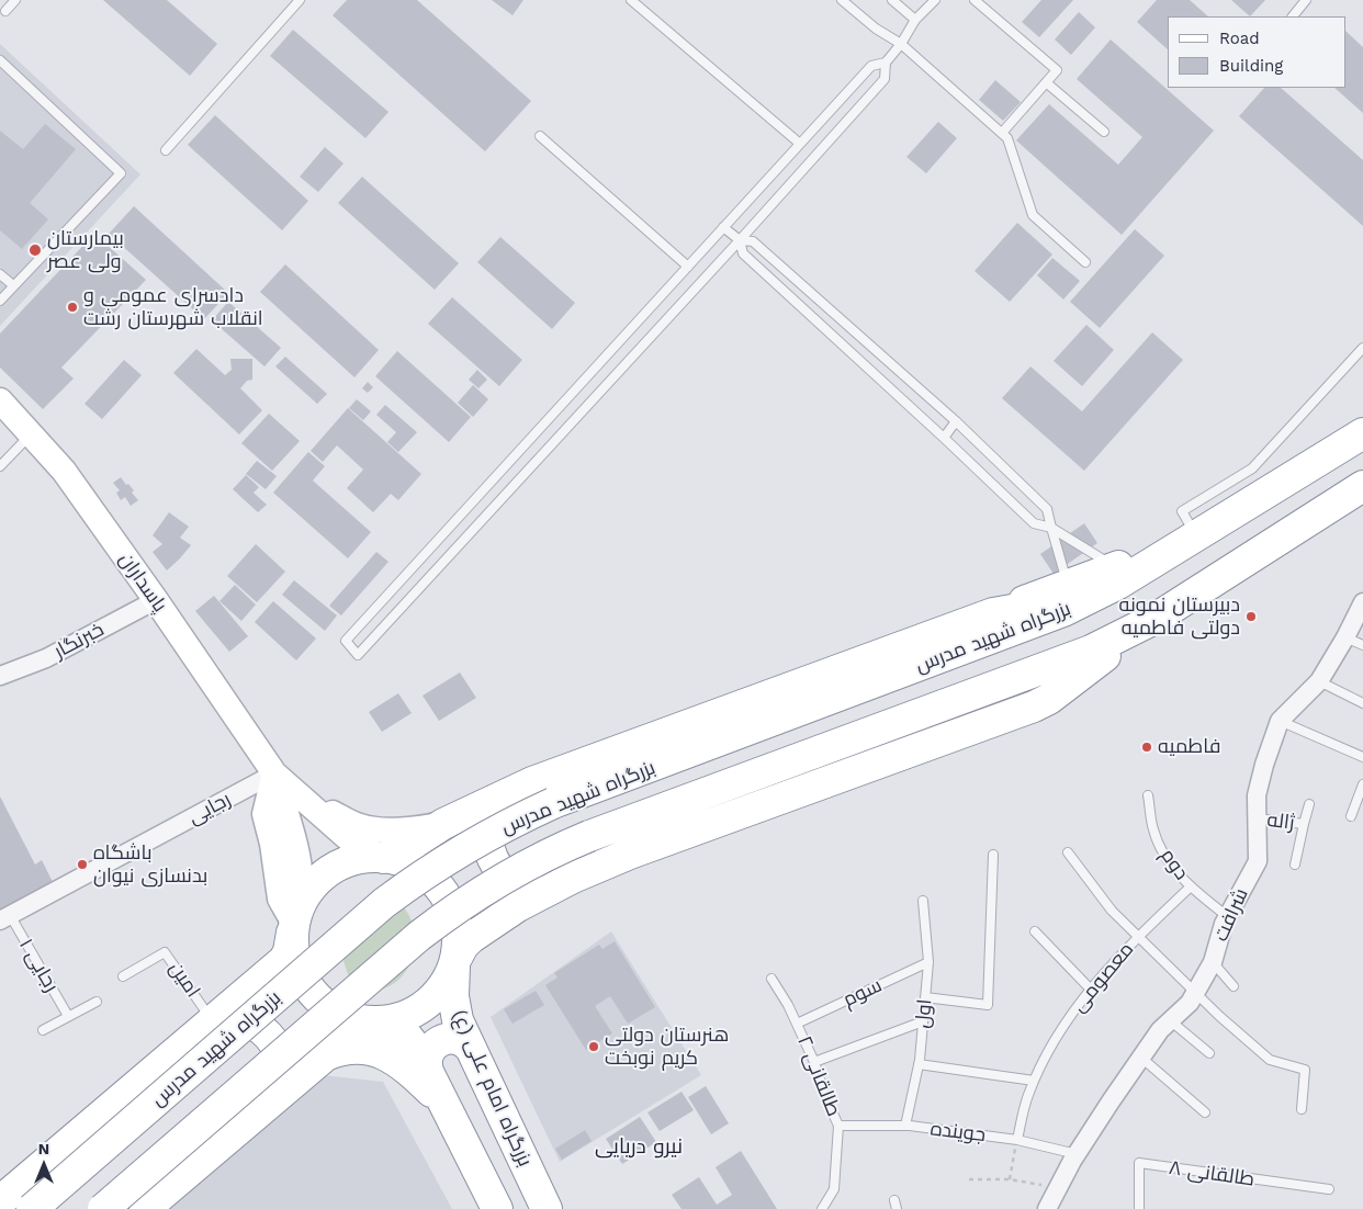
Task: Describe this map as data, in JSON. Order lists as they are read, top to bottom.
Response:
{
  "streets": {
    "highway": ["بزرگراه شهید مدرس", "بزرگراه امام علی (ع)"],
    "main road": ["پاسداران"],
    "street": ["خبرنگار", "رجایی", "شرافت"],
    "lane": [
      "ژاله",
      "دوم",
      "رجایی ۱",
      "معصومی",
      "امین",
      "سوم",
      "اول",
      "طالقانی ۲",
      "جوینده",
      "طالقانی ۸"
    ]
  },
  "crossings": [
    ["پاسداران", "خبرنگار"],
    ["پاسداران", "رجایی"],
    ["بزرگراه شهید مدرس", "امین"],
    ["بزرگراه شهید مدرس", "بزرگراه امام علی (ع)"],
    ["رجایی", "رجایی ۱"],
    ["ژاله", "شرافت"],
    ["دوم", "شرافت"],
    ["دوم", "معصومی"],
    ["شرافت", "جوینده"],
    ["معصومی", "جوینده"],
    ["سوم", "اول"],
    ["سوم", "طالقانی ۲"],
    ["اول", "جوینده"],
    ["طالقانی ۲", "جوینده"]
  ],
  "districts": ["نیرو دریایی"],
  "places": [
    "بیمارستان ولی عصر",
    "دادسرای عمومی و انقلاب شهرستان رشت",
    "دبیرستان نمونه دولتی فاطمیه",
    "فاطمیه",
    "باشگاه بدنسازی نیوان",
    "هنرستان دولتی کریم نوبخت"
  ],
  "legend": ["Road", "Building"],
  "north": "top"
}
